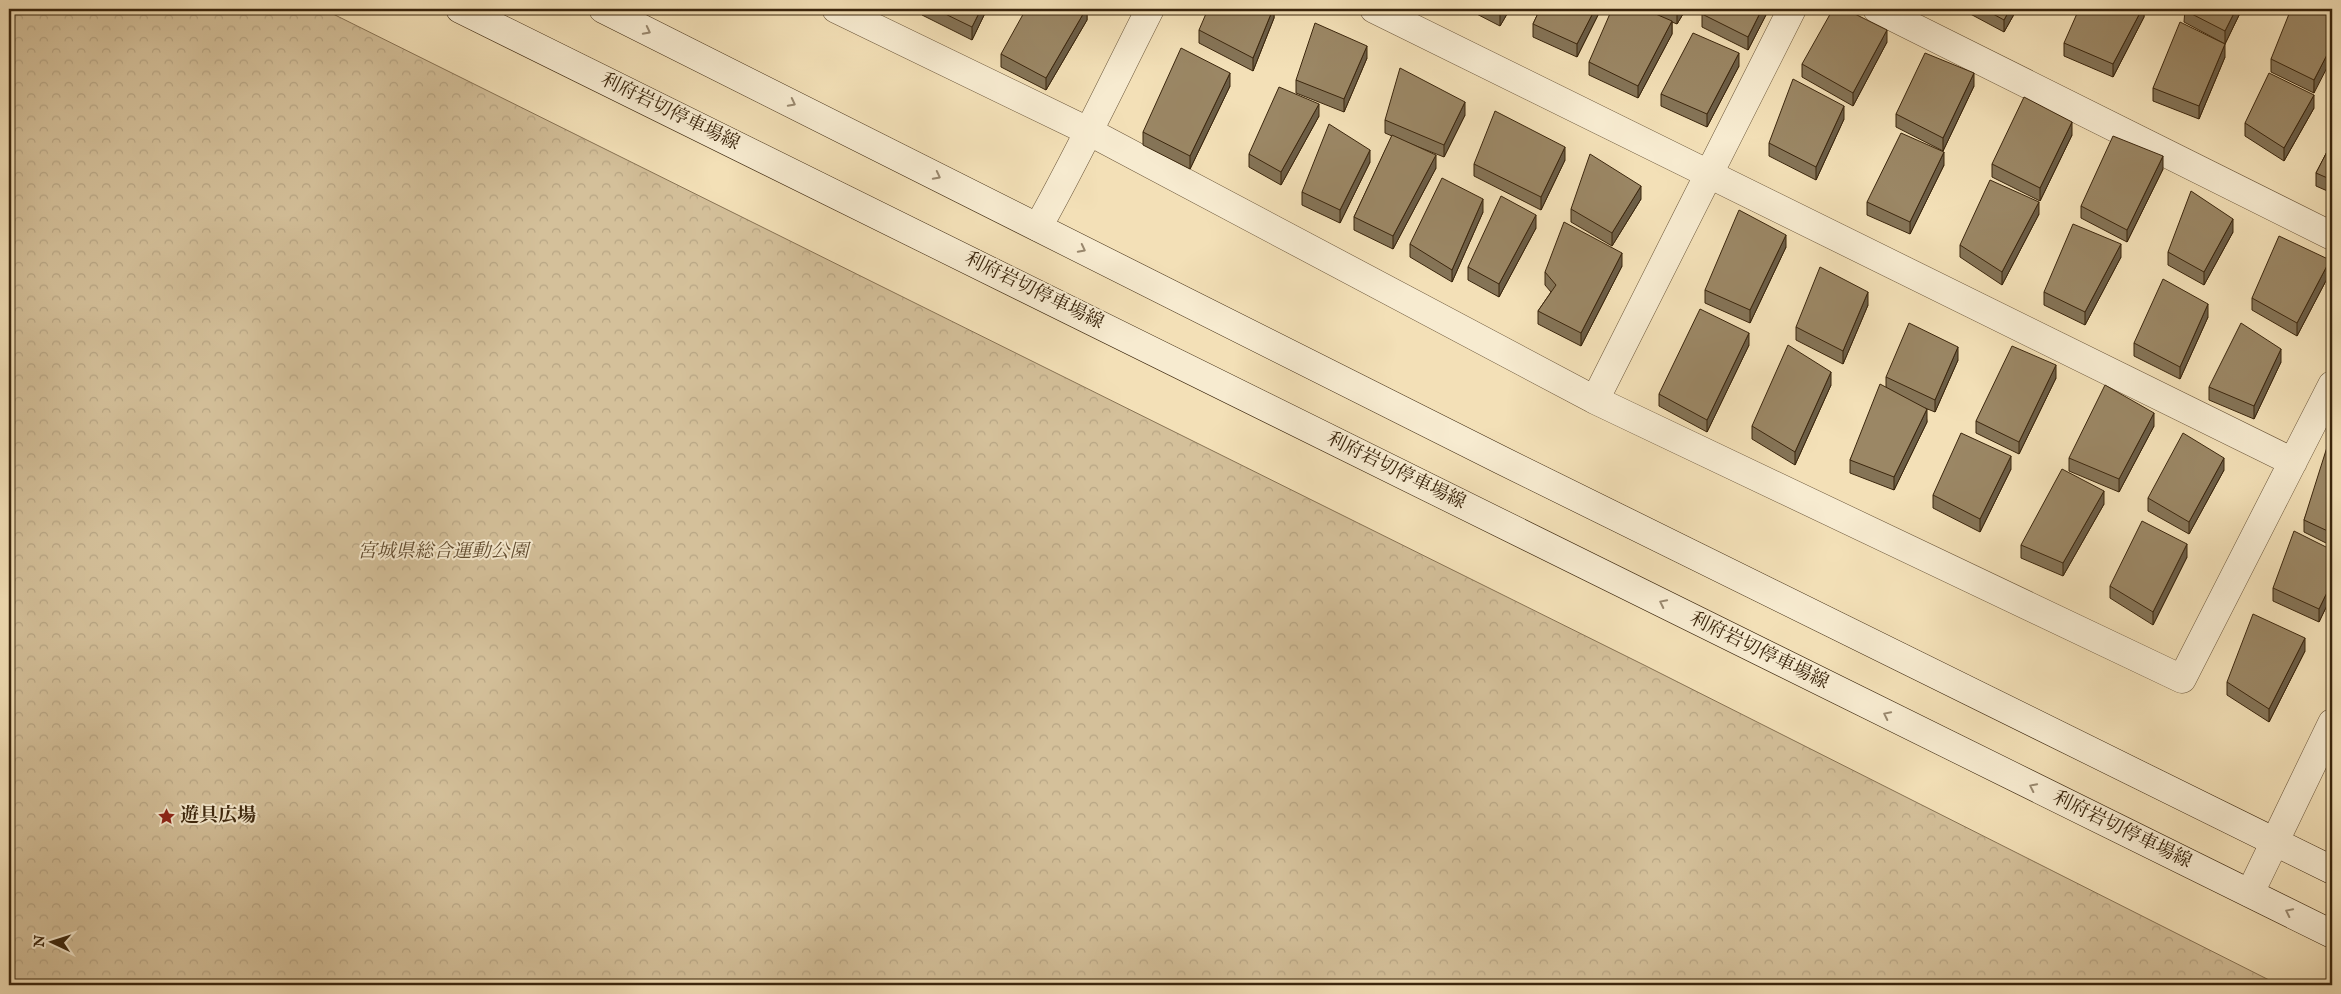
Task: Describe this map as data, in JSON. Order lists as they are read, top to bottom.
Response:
{
  "streets": {
    "street": ["利府岩切停車場線"]
  },
  "parks": ["宮城県総合運動公園"],
  "places": {
    "place": ["遊具広場"]
  },
  "north": "left"
}
